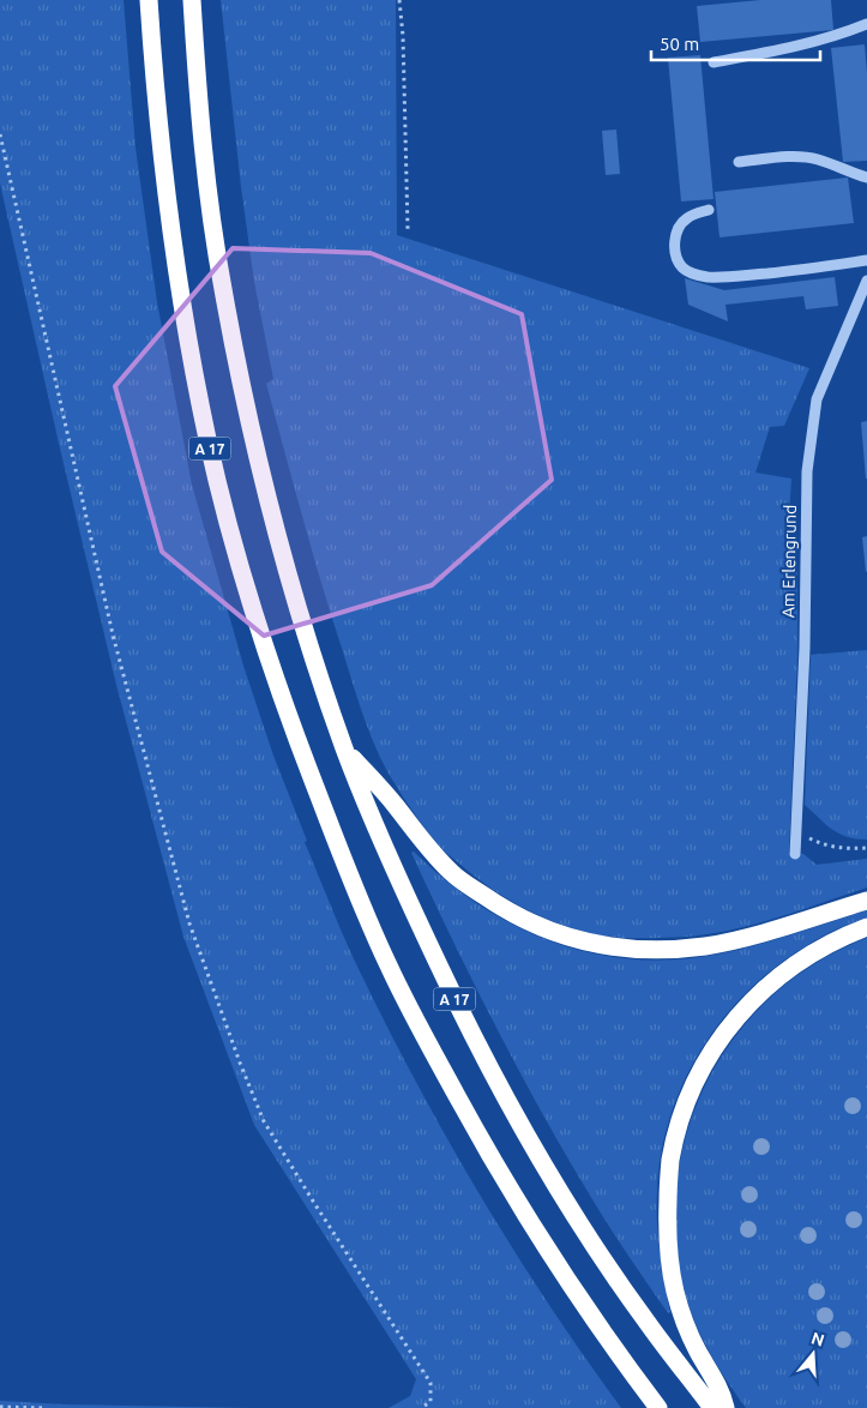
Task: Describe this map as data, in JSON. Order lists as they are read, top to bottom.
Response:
{
  "streets": {
    "highway": ["A 17"],
    "street": ["Am Erlengrund"]
  },
  "scale_bar": "50 m",
  "north": "top"
}
